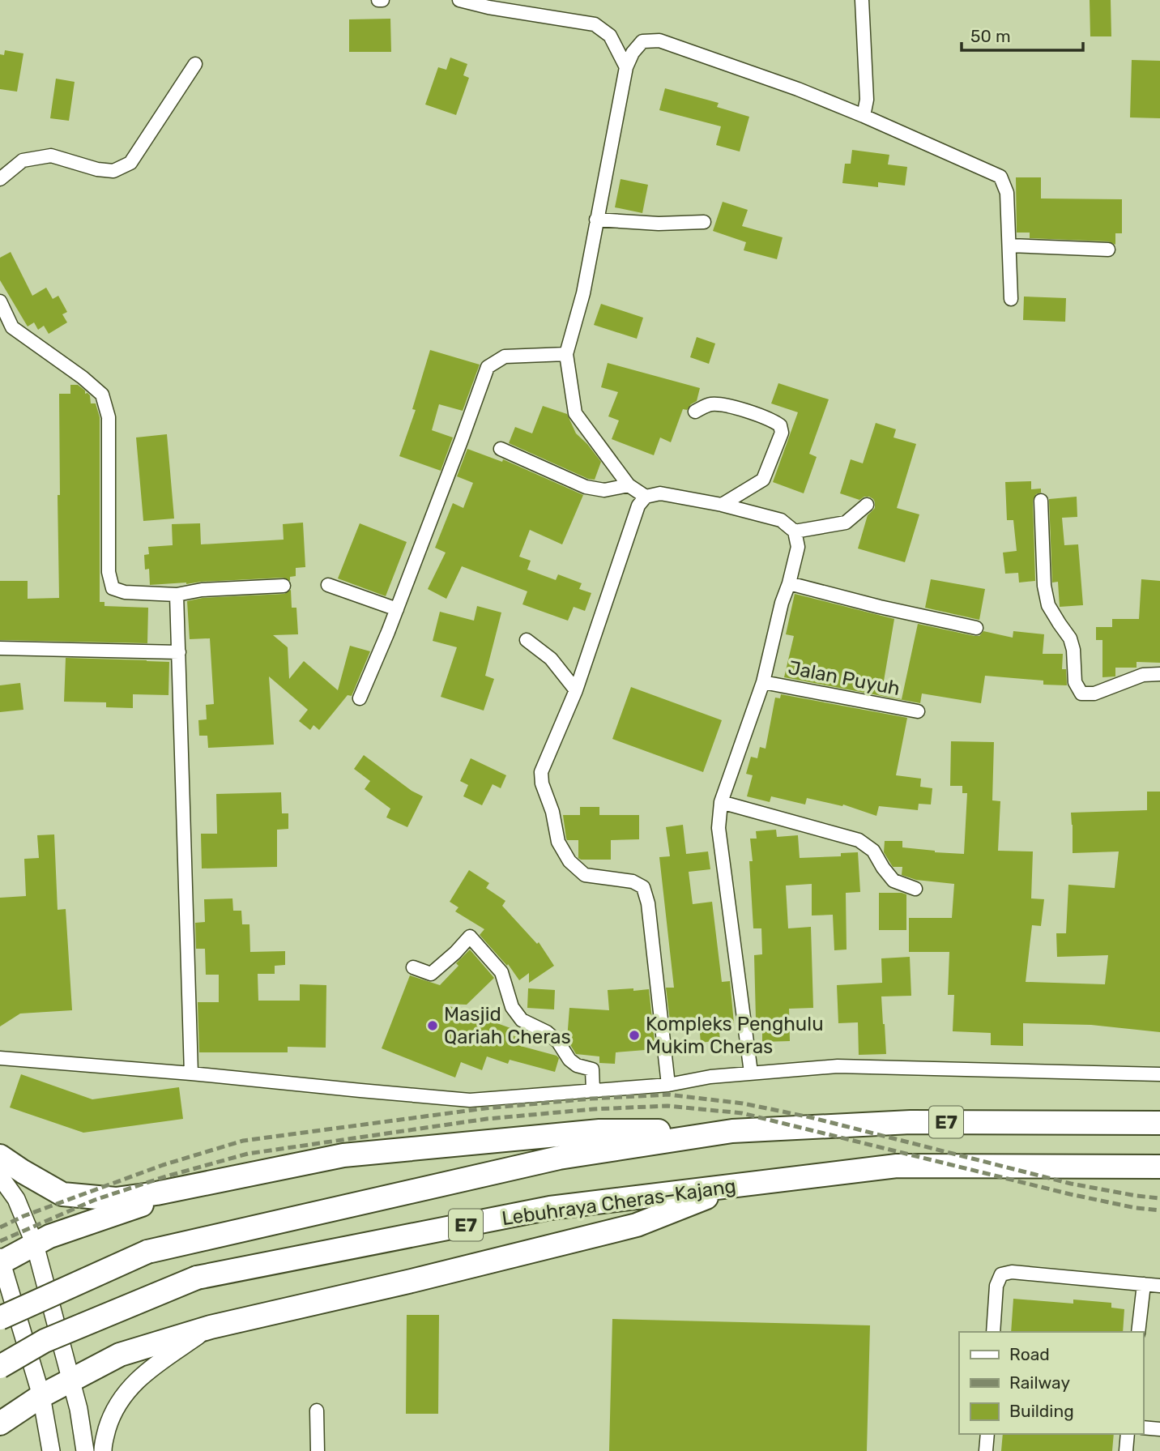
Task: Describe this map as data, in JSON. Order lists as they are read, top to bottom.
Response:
{
  "streets": {
    "highway": ["E7", "Lebuhraya Cheras–Kajang"],
    "street": ["Jalan Puyuh"]
  },
  "places": ["Masjid Qariah Cheras", "Kompleks Penghulu Mukim Cheras"],
  "legend": ["Road", "Railway", "Building"],
  "scale_bar": "50 m"
}
